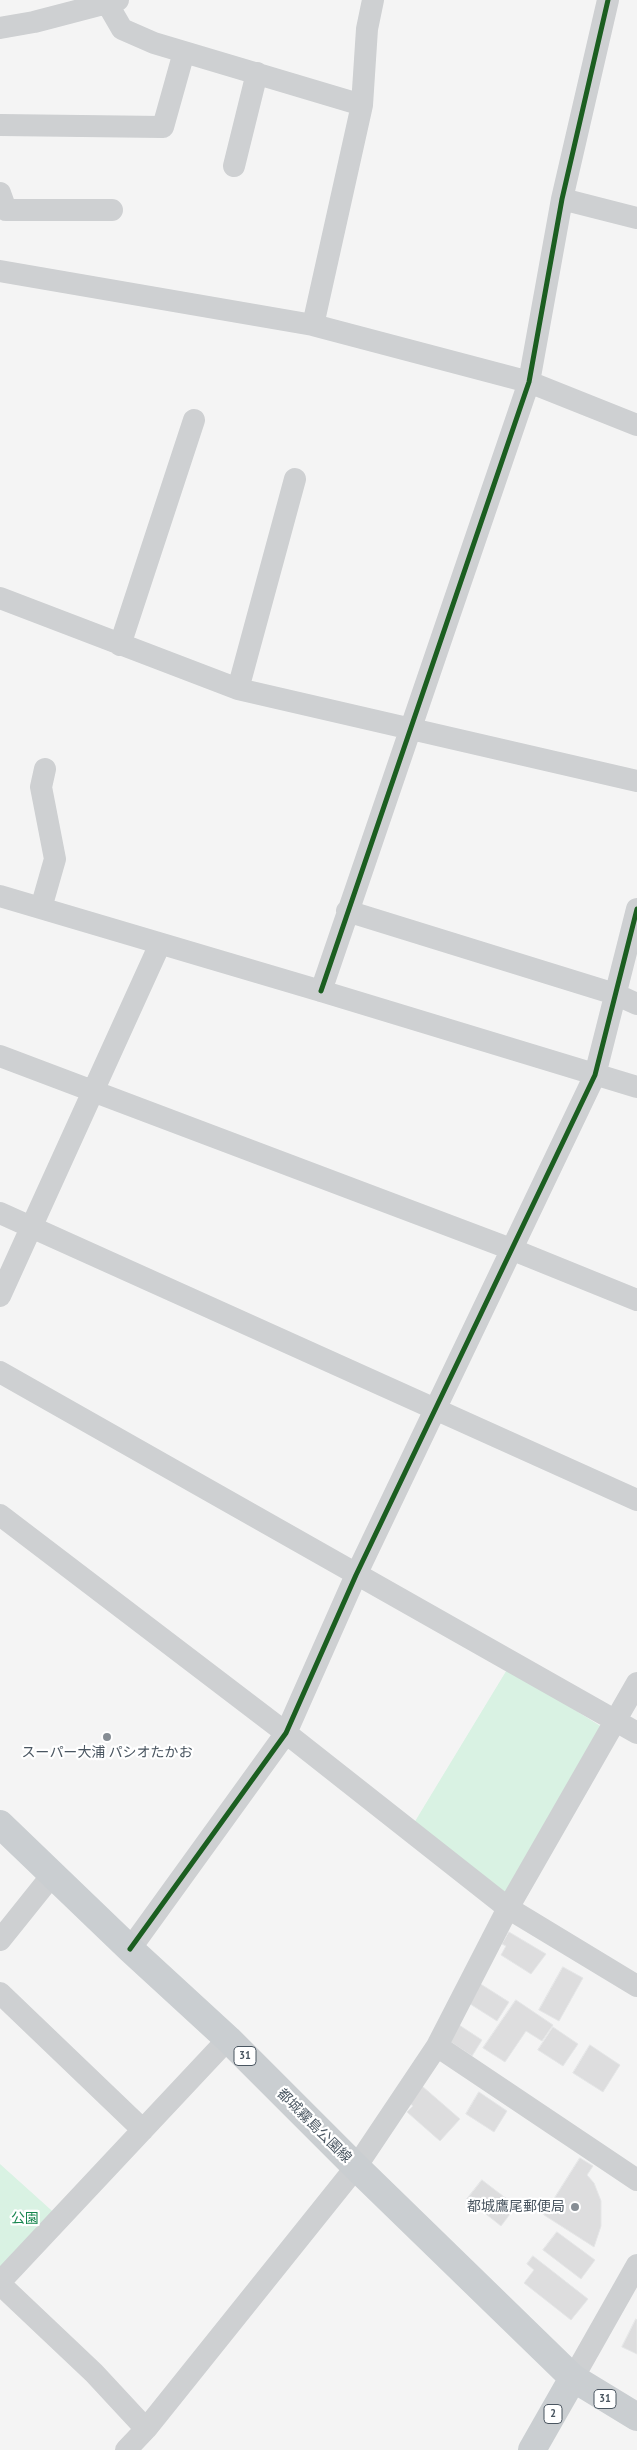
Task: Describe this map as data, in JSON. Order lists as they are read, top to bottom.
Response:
{
  "streets": {
    "main road": ["31", "都城霧島公園線", "2"]
  },
  "crossings": [
    ["都城霧島公園線", "2"]
  ],
  "parks": ["公園"],
  "places": ["スーパー大浦 パシオたかお", "都城鷹尾郵便局"]
}
